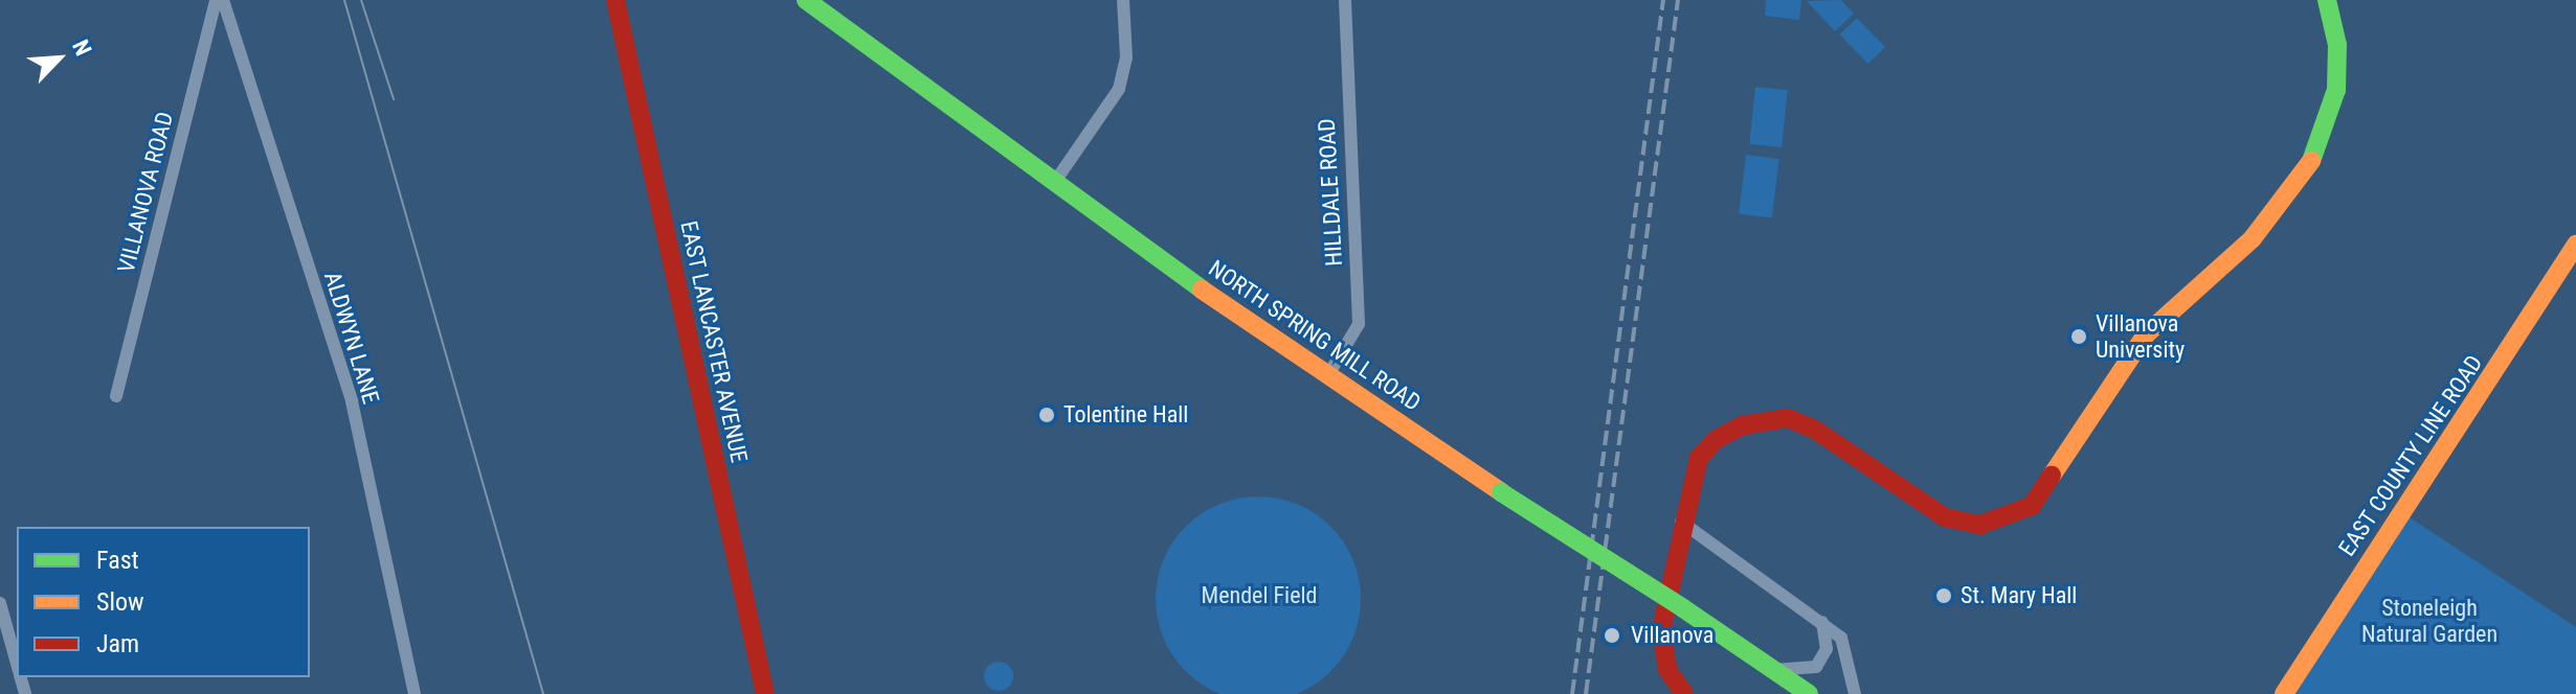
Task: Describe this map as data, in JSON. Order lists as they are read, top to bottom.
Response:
{
  "streets": {
    "main road": ["NORTH SPRING MILL ROAD", "EAST LANCASTER AVENUE", "EAST COUNTY LINE ROAD"],
    "street": ["VILLANOVA ROAD", "HILLDALE ROAD", "ALDWYN LANE"]
  },
  "crossings": [
    ["HILLDALE ROAD", "NORTH SPRING MILL ROAD"]
  ],
  "parks": ["Mendel Field", "Stoneleigh Natural Garden"],
  "places": [
    "Villanova University",
    "Tolentine Hall",
    "St. Mary Hall",
    "Villanova"
  ],
  "legend": ["Fast", "Slow", "Jam"],
  "north": "top right"
}
